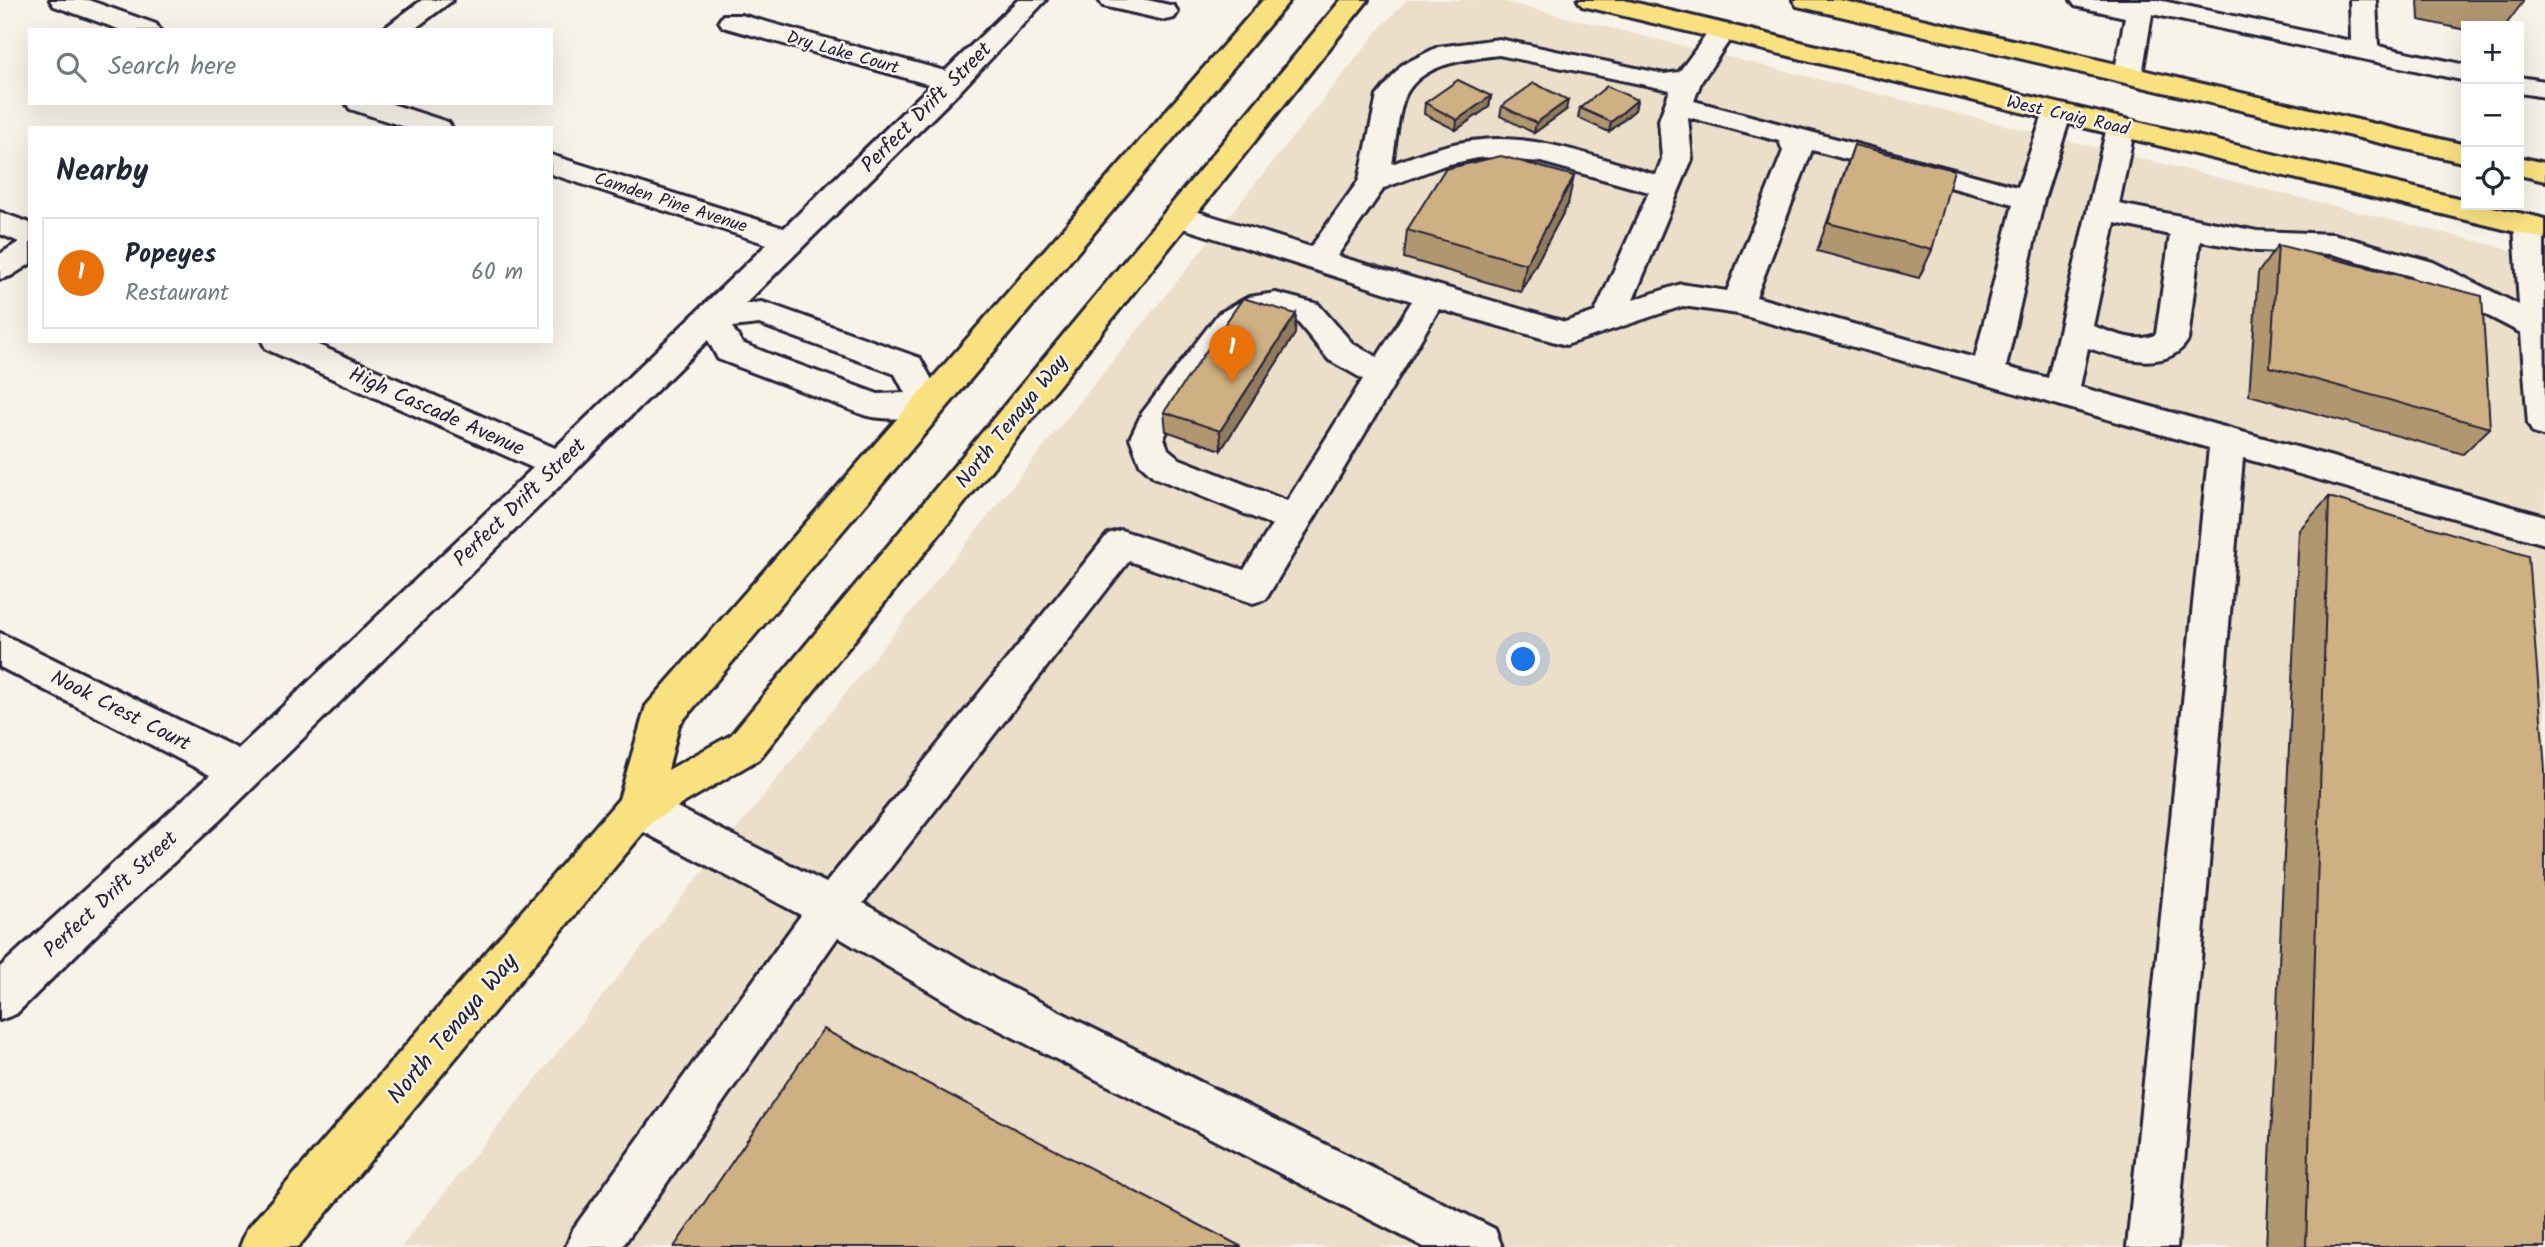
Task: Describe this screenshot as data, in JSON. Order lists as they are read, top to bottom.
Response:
{
  "streets": {
    "main road": ["West Craig Road", "North Tenaya Way"],
    "street": [
      "Dry Lake Court",
      "Perfect Drift Street",
      "Camden Pine Avenue",
      "High Cascade Avenue",
      "Nook Crest Court"
    ]
  },
  "crossings": [
    ["Dry Lake Court", "Perfect Drift Street"],
    ["Perfect Drift Street", "Camden Pine Avenue"],
    ["Perfect Drift Street", "High Cascade Avenue"],
    ["Perfect Drift Street", "Nook Crest Court"]
  ],
  "page": {
    "map_buttons": ["+", "−"],
    "search": "Search here",
    "heading": "Nearby",
    "list": [
      {
        "mark": "1",
        "name": "Popeyes",
        "note": "Restaurant",
        "value": "60 m"
      }
    ],
    "pins": "1"
  }
}
